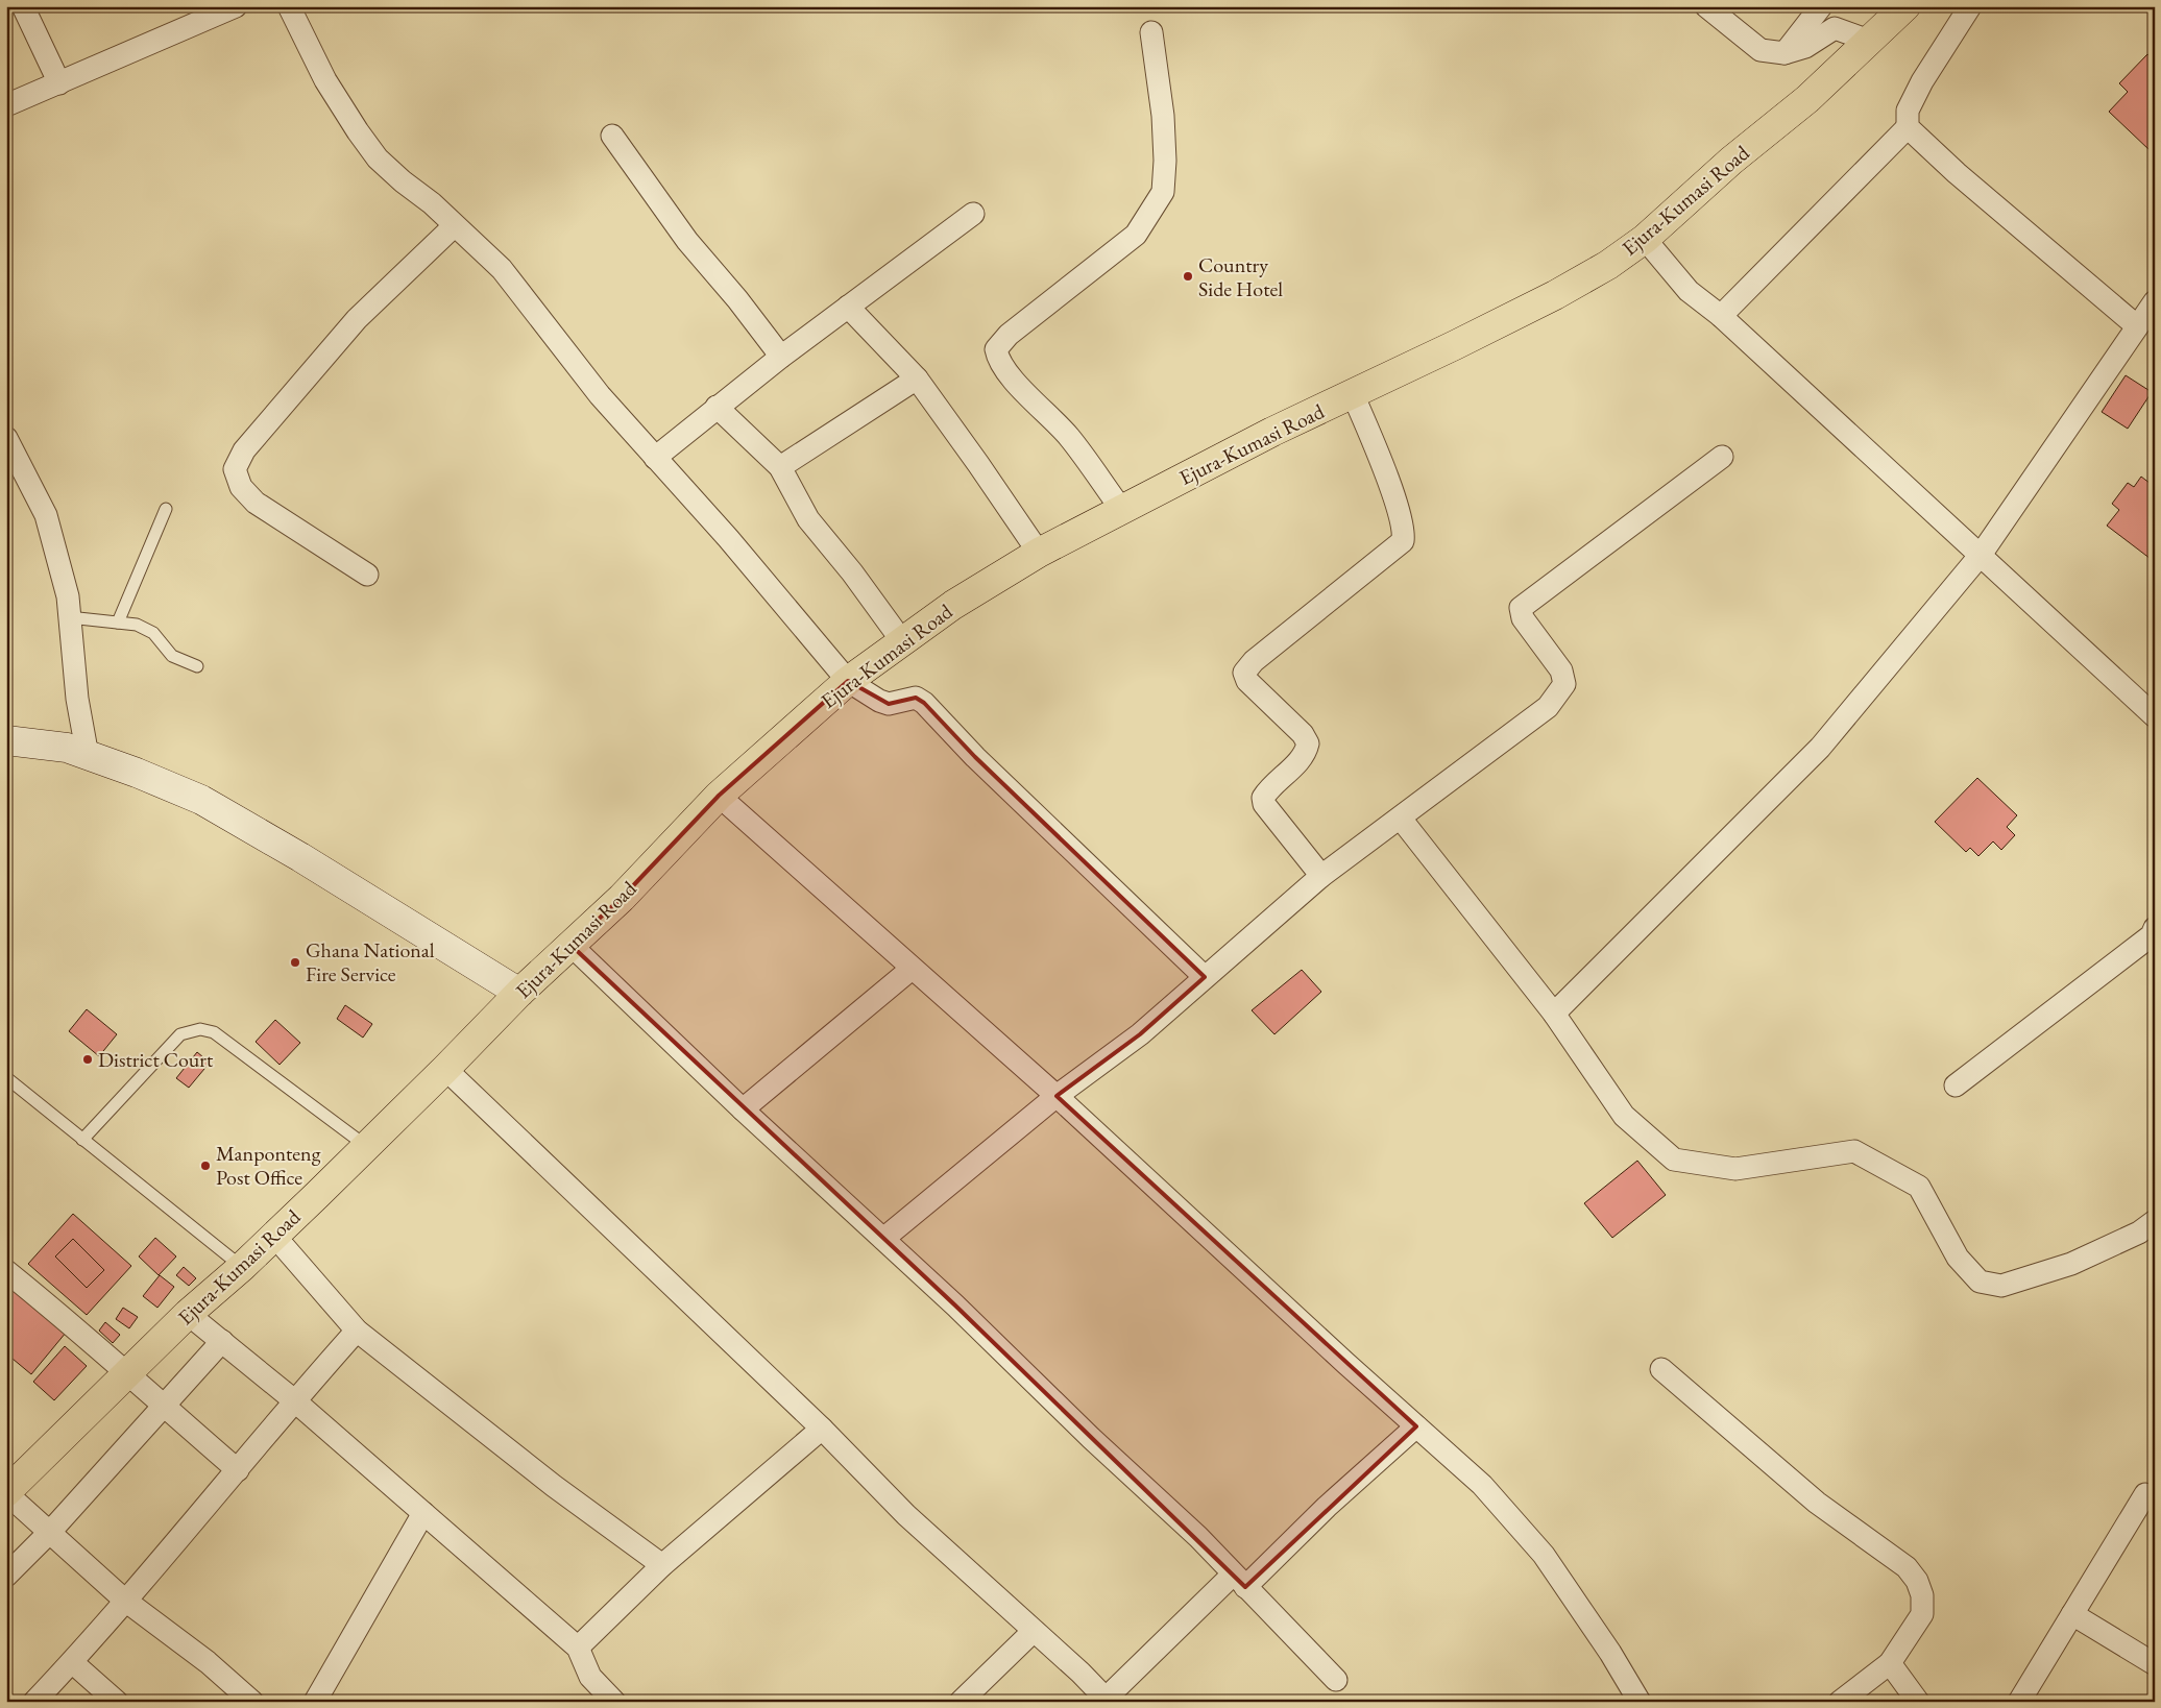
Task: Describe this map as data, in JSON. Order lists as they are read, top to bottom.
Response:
{
  "streets": {
    "main road": ["Ejura-Kumasi Road"]
  },
  "places": [
    "Country Side Hotel",
    "Ghana National Fire Service",
    "District Court",
    "Manponteng Post Office"
  ]
}
